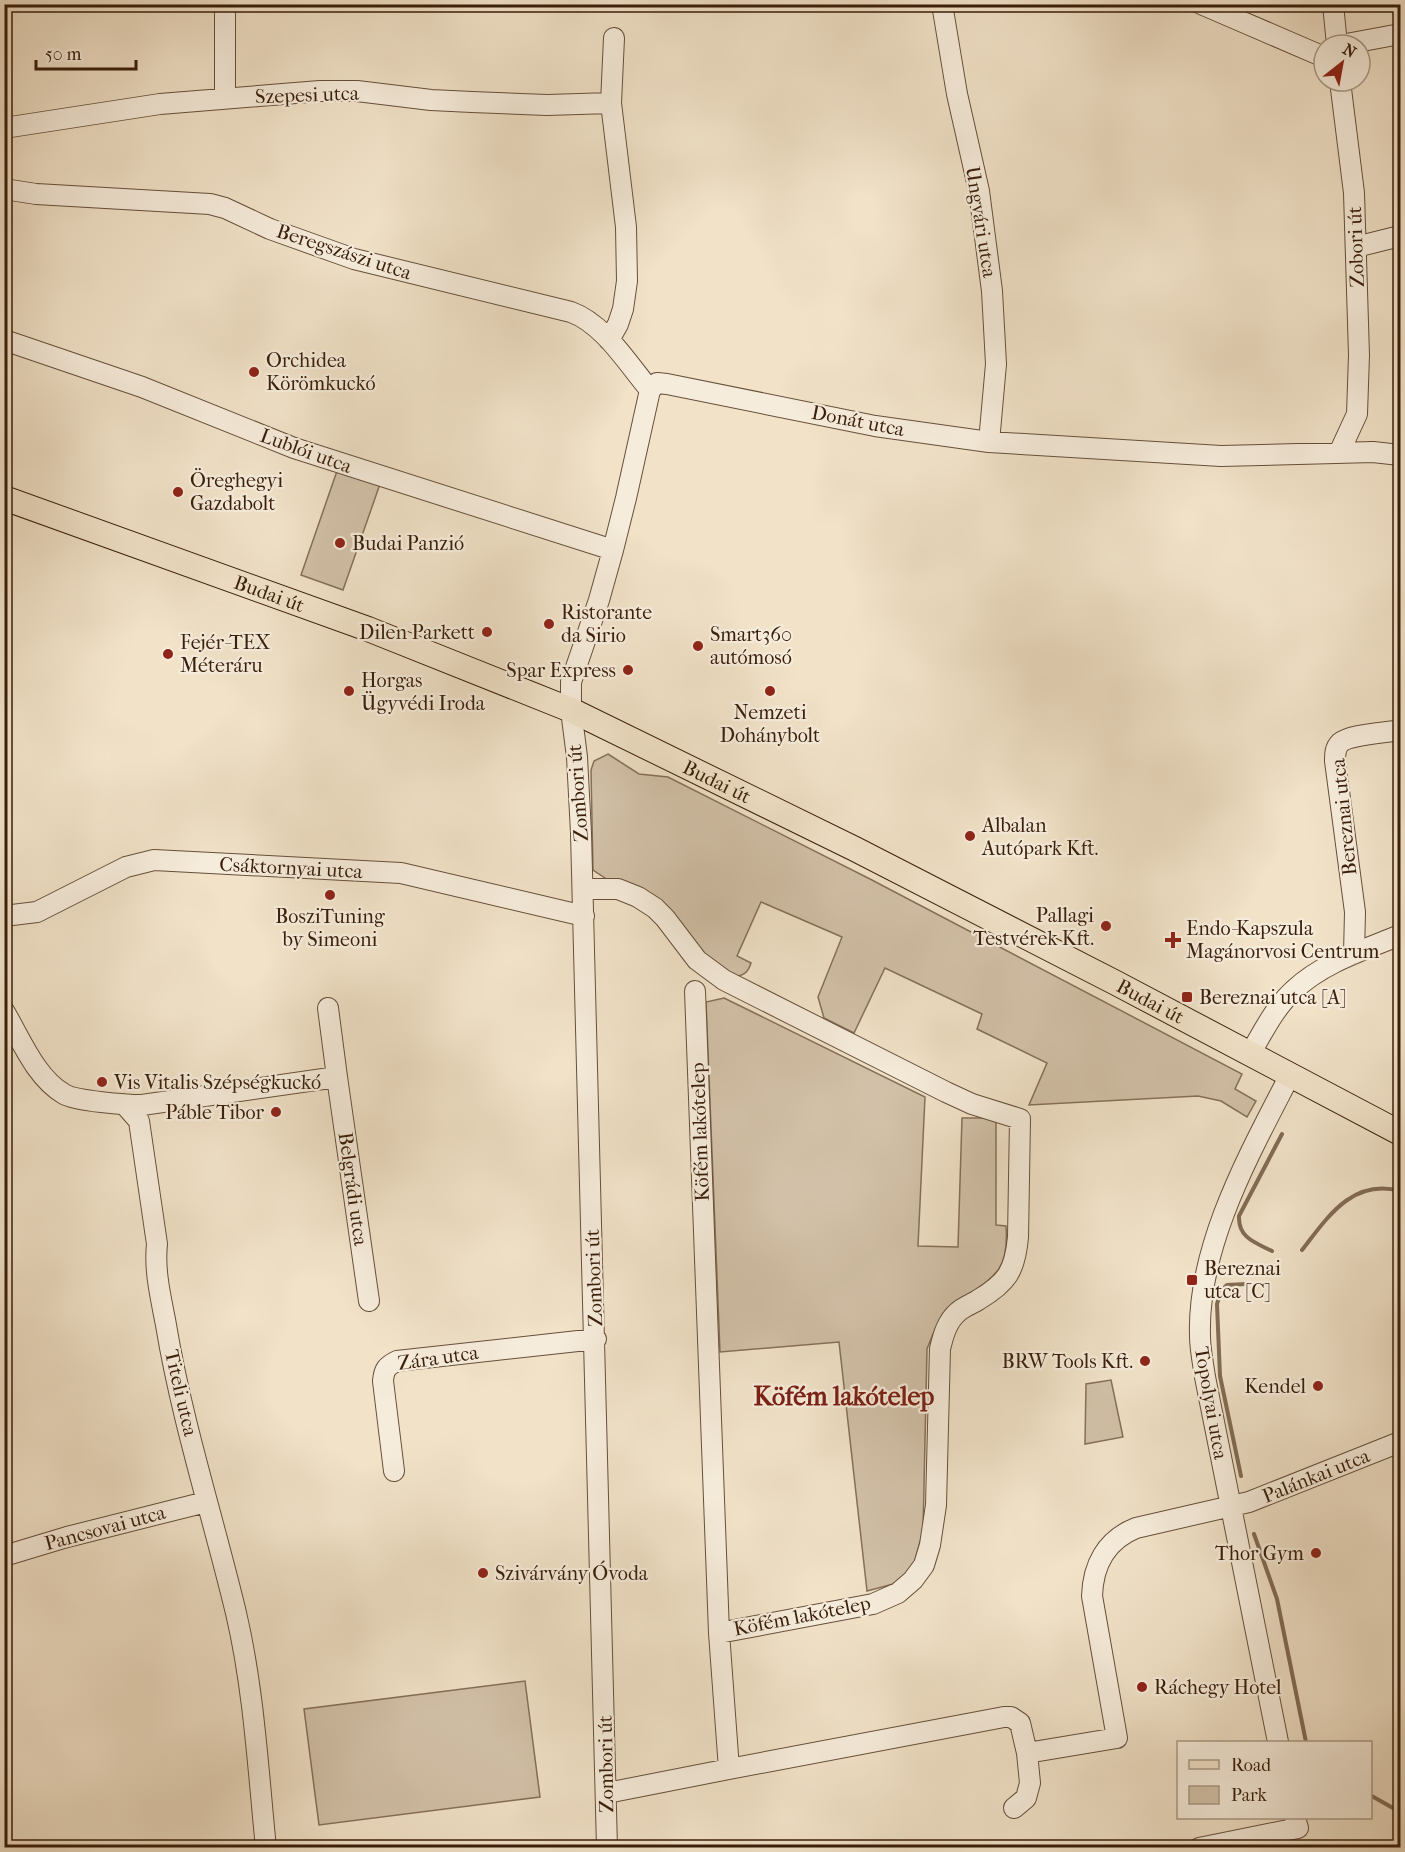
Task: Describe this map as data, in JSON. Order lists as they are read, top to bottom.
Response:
{
  "streets": {
    "main road": ["Budai út"],
    "street": [
      "Szepesi utca",
      "Ungvári utca",
      "Zobori út",
      "Beregszászi utca",
      "Donát utca",
      "Lublói utca",
      "Zombori út",
      "Bereznai utca",
      "Csáktornyai utca",
      "Köfém lakótelep",
      "Belgrádi utca",
      "Zára utca",
      "Titeli utca",
      "Topolyai utca",
      "Palánkai utca",
      "Pancsovai utca"
    ]
  },
  "crossings": [
    ["Ungvári utca", "Donát utca"],
    ["Zobori út", "Donát utca"],
    ["Beregszászi utca", "Donát utca"],
    ["Budai út", "Zombori út"],
    ["Budai út", "Topolyai utca"],
    ["Zombori út", "Csáktornyai utca"],
    ["Zombori út", "Köfém lakótelep"],
    ["Zombori út", "Zára utca"],
    ["Titeli utca", "Pancsovai utca"],
    ["Topolyai utca", "Palánkai utca"]
  ],
  "districts": ["Köfém lakótelep"],
  "places": {
    "other": [
      "Orchidea Körömkuckó",
      "Öreghegyi Gazdabolt",
      "Budai Panzió",
      "Ristorante da Sirio",
      "Dilen Parkett",
      "Smart360 autómosó",
      "Fejér-TEX Méteráru",
      "Spar Express",
      "Horgas Ügyvédi Iroda",
      "Nemzeti Dohánybolt",
      "Albalan Autópark Kft.",
      "BosziTuning by Simeoni",
      "Pallagi Testvérek Kft.",
      "Vis Vitalis Szépségkuckó",
      "Páble Tibor",
      "BRW Tools Kft.",
      "Kendel",
      "Thor Gym",
      "Szivárvány Óvoda",
      "Ráchegy Hotel"
    ],
    "health": ["Endo-Kapszula Magánorvosi Centrum"],
    "transit": ["Bereznai utca [A]", "Bereznai utca [C]"]
  },
  "legend": ["Road", "Park"],
  "scale_bar": "50 m",
  "north": "top right"
}
